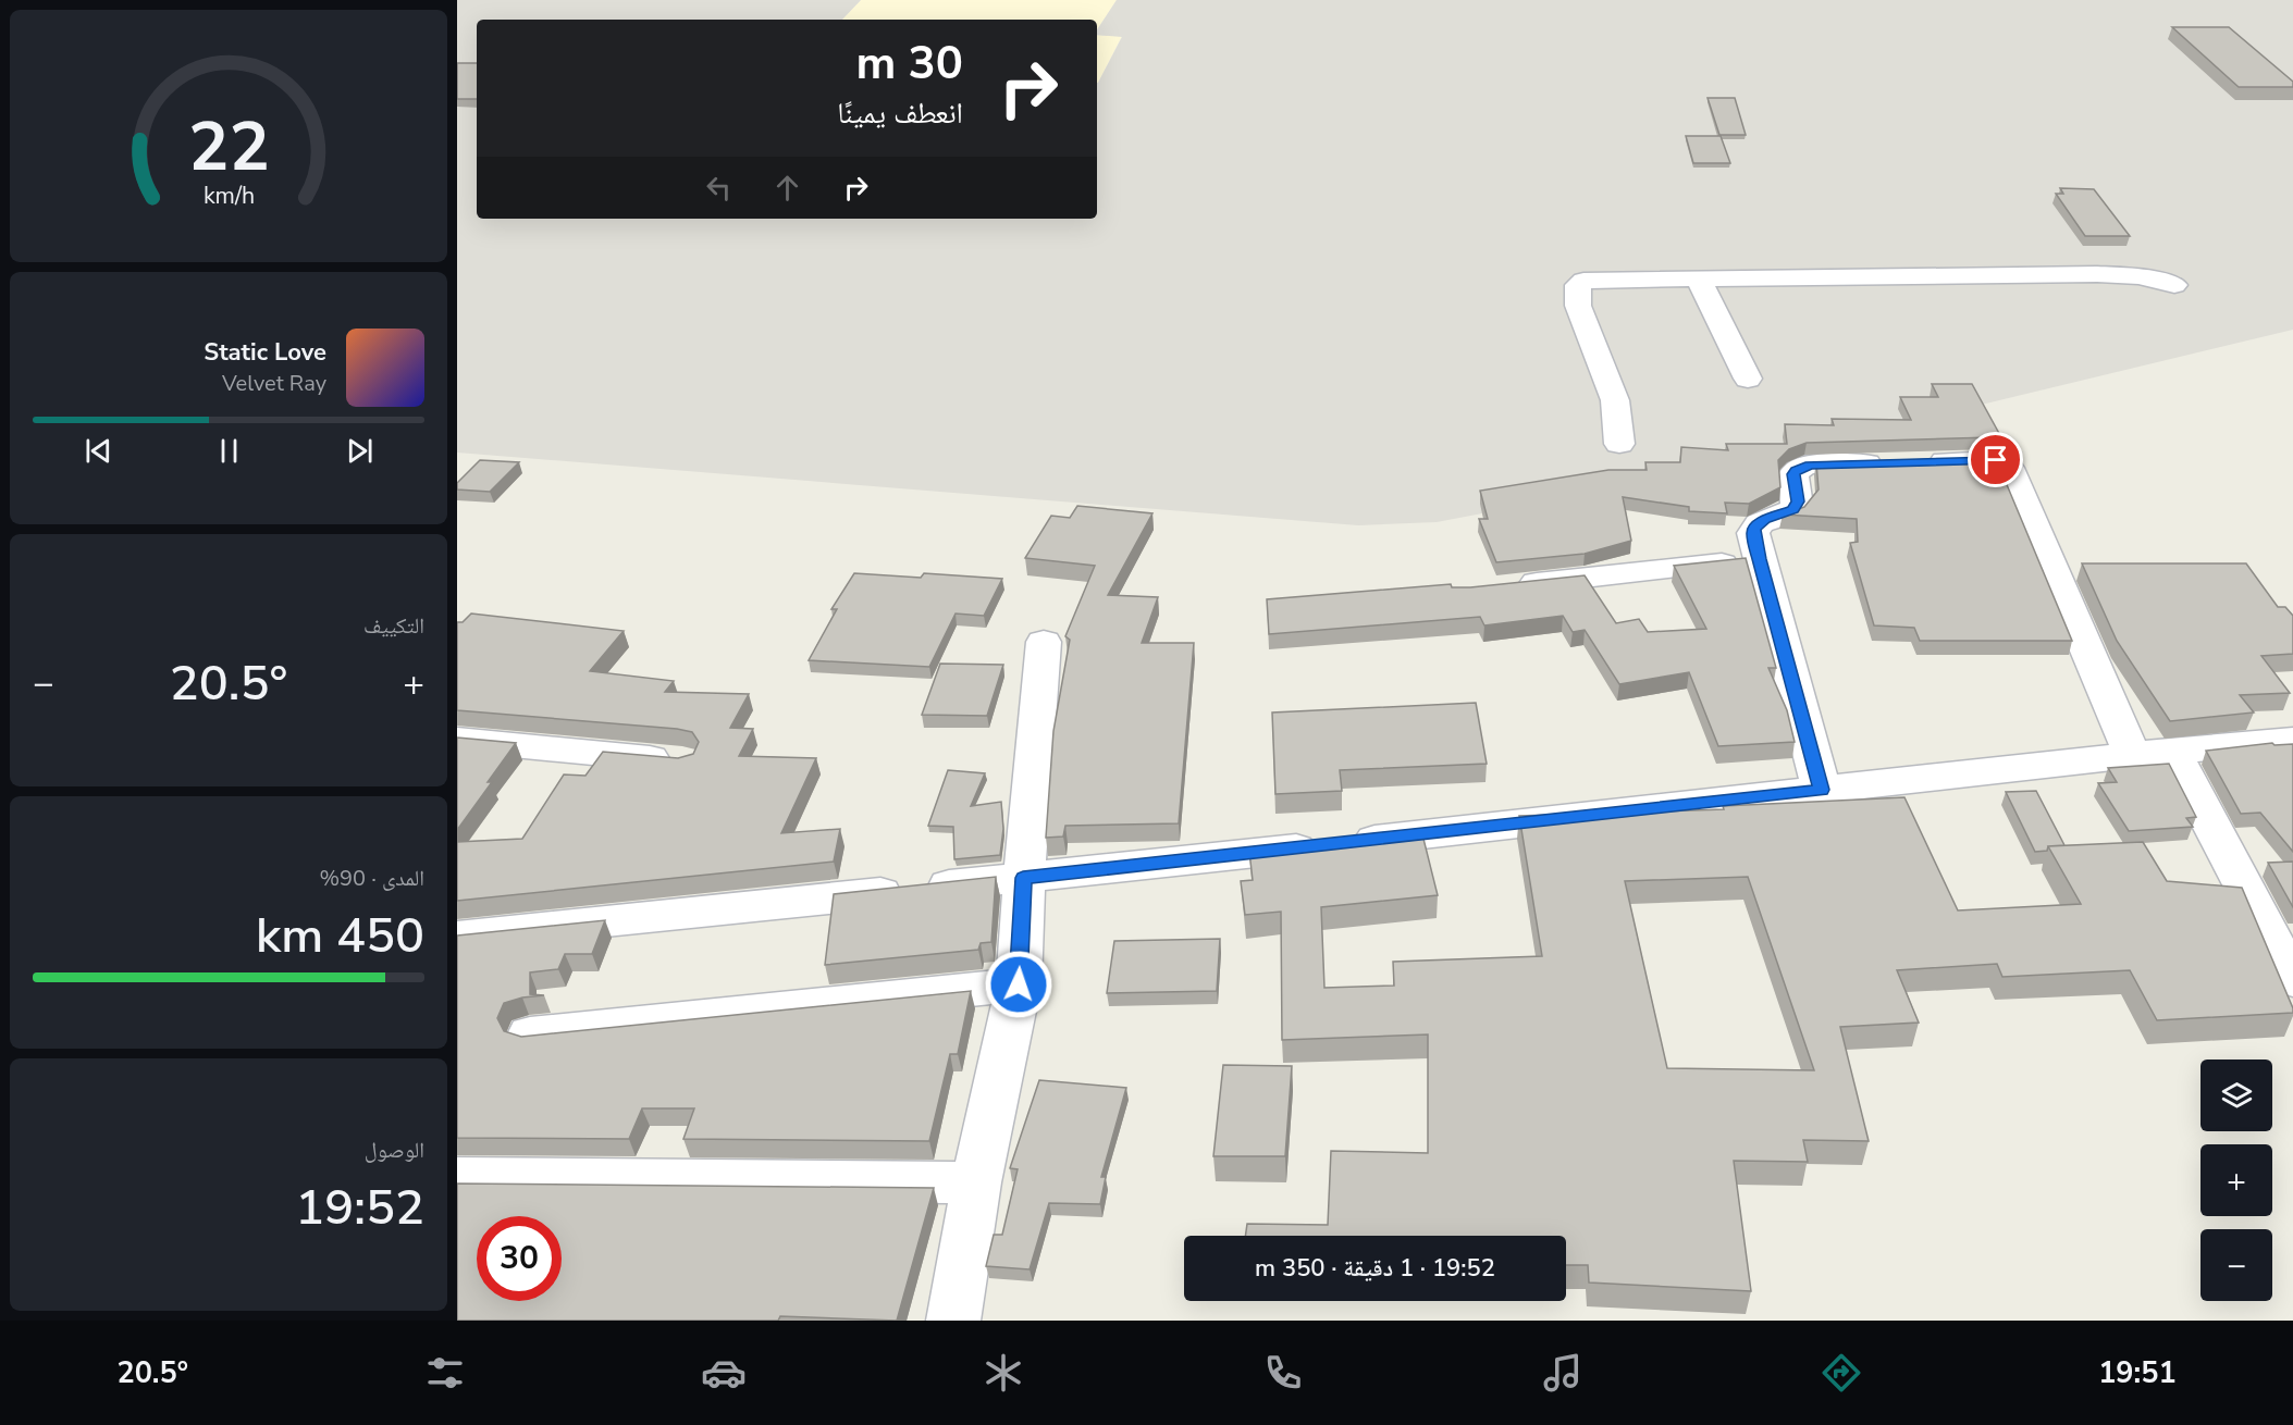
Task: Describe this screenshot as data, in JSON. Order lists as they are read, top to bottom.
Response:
{
  "page": {
    "turn": ["30 m", "انعطف يمينًا"],
    "song": ["Static Love", "Velvet Ray"],
    "tile": [
      "التكييف",
      ["المدى · 90%", "450 km"],
      ["الوصول", "19:52"]
    ],
    "heat": ["−", "20.5°", "+"],
    "map_buttons": ["+", "−"],
    "limit": "30",
    "trip": "19:52 · 1 دقيقة · 350 m",
    "tabs": ["19:51", "20.5°"],
    "gauge": ["22", "km/h"]
  }
}
